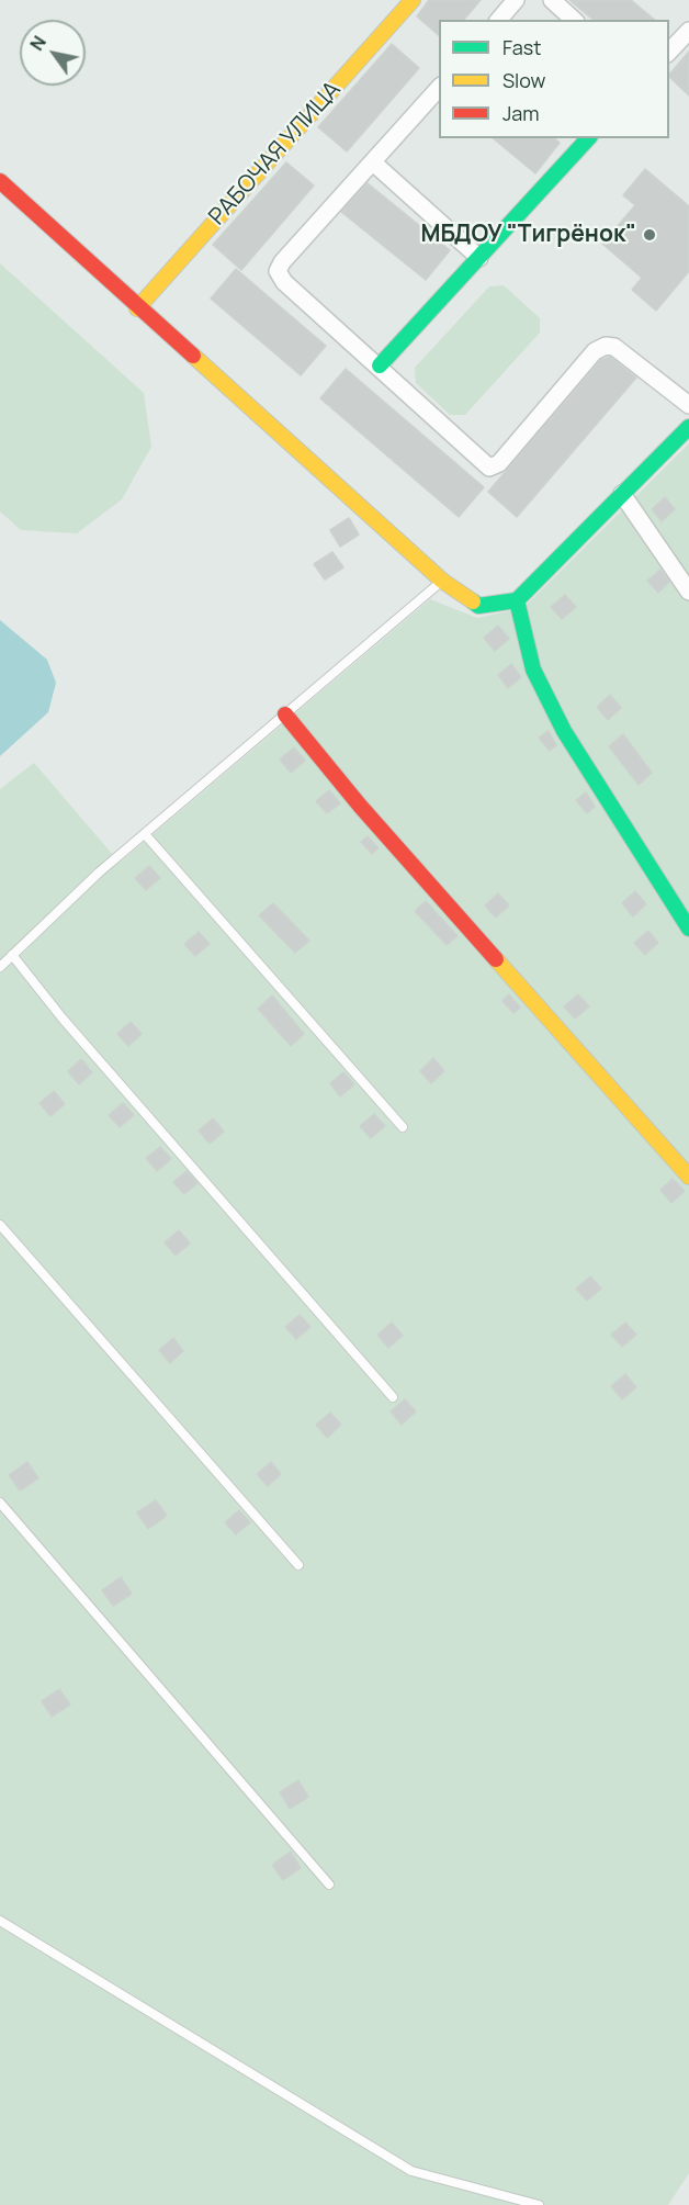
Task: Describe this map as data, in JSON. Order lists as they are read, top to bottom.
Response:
{
  "streets": {
    "street": ["РАБОЧАЯ УЛИЦА"]
  },
  "places": ["МБДОУ \"Тигрёнок\""],
  "legend": ["Fast", "Slow", "Jam"],
  "north": "top left"
}
